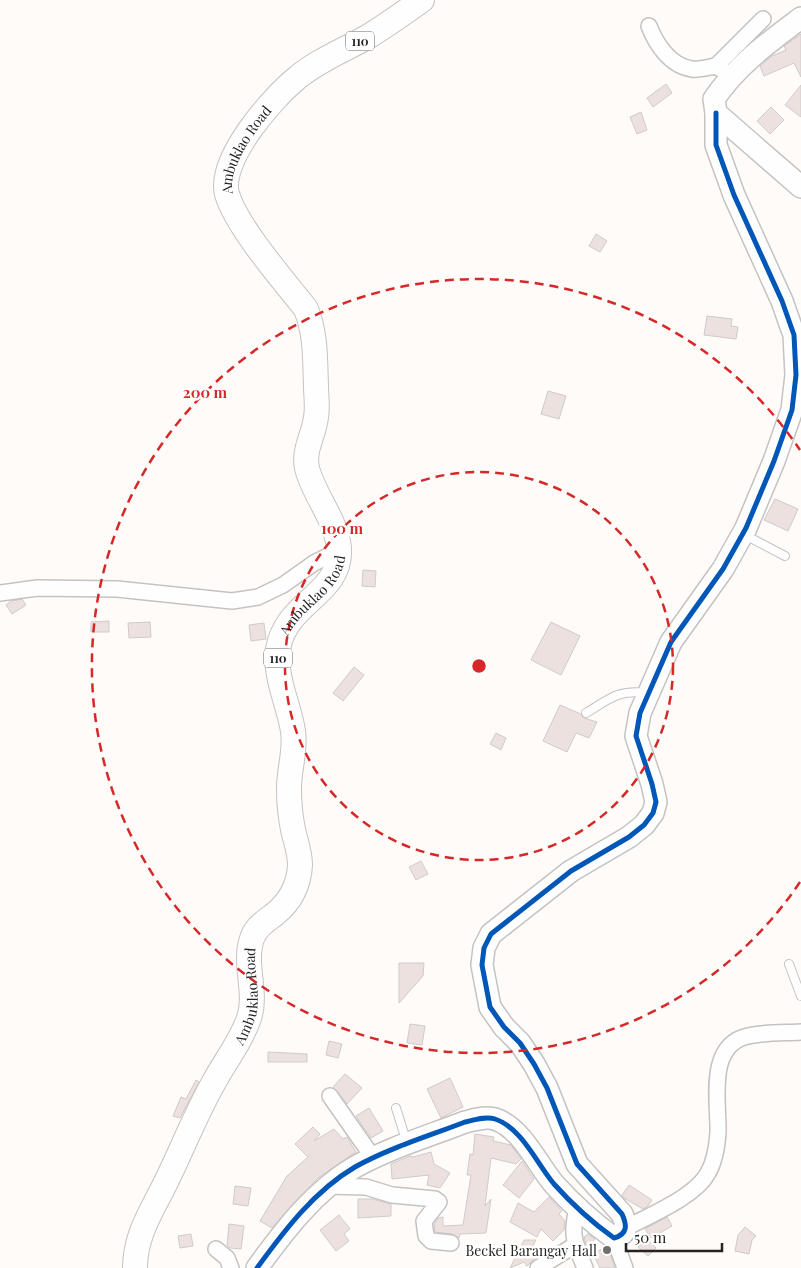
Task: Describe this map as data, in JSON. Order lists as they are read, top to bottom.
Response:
{
  "streets": {
    "main road": ["110", "Ambuklao Road"]
  },
  "places": ["Beckel Barangay Hall"],
  "scale_bar": "50 m",
  "rings": ["200 m", "100 m"]
}
